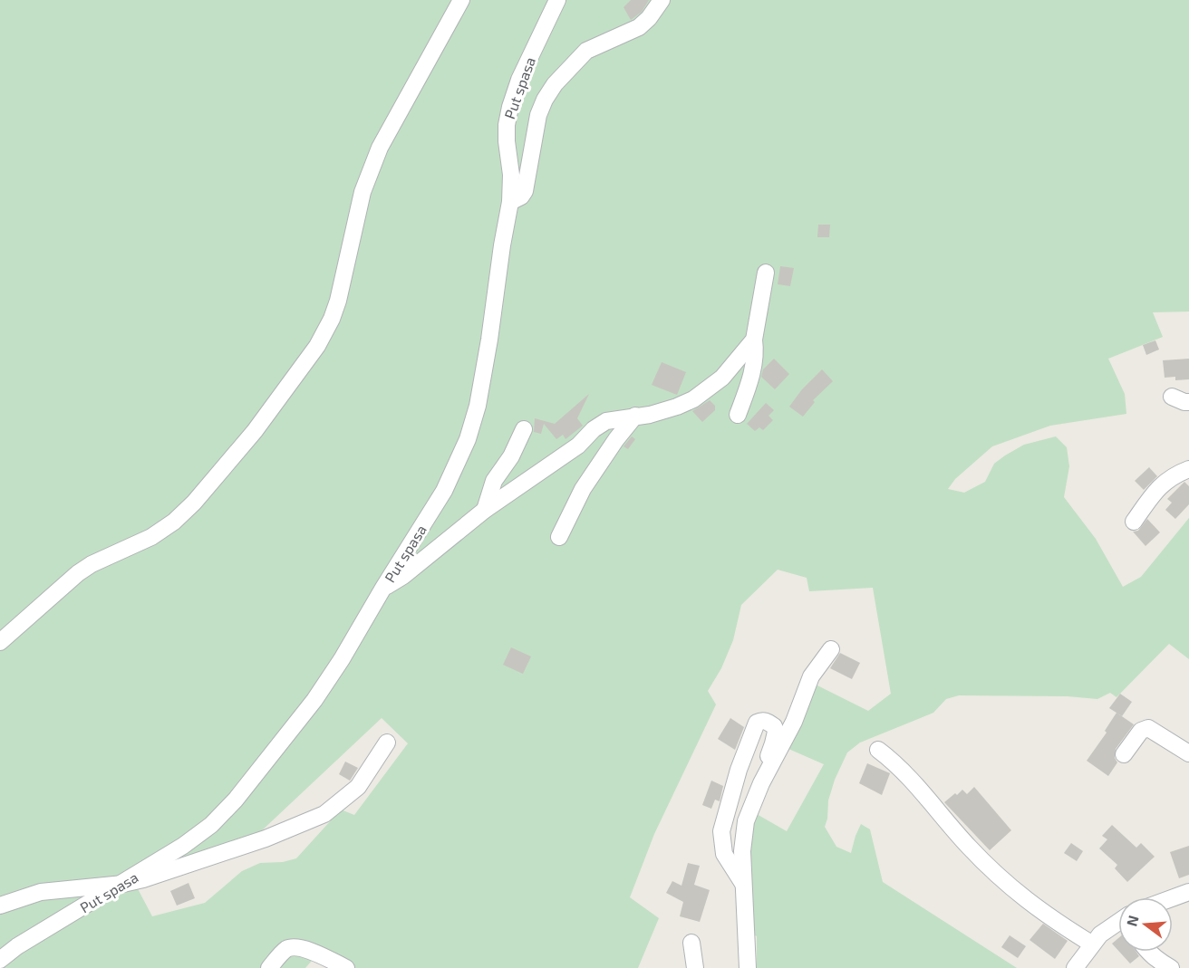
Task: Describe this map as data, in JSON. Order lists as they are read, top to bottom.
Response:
{
  "streets": {
    "street": ["Put spasa"]
  },
  "north": "left"
}
